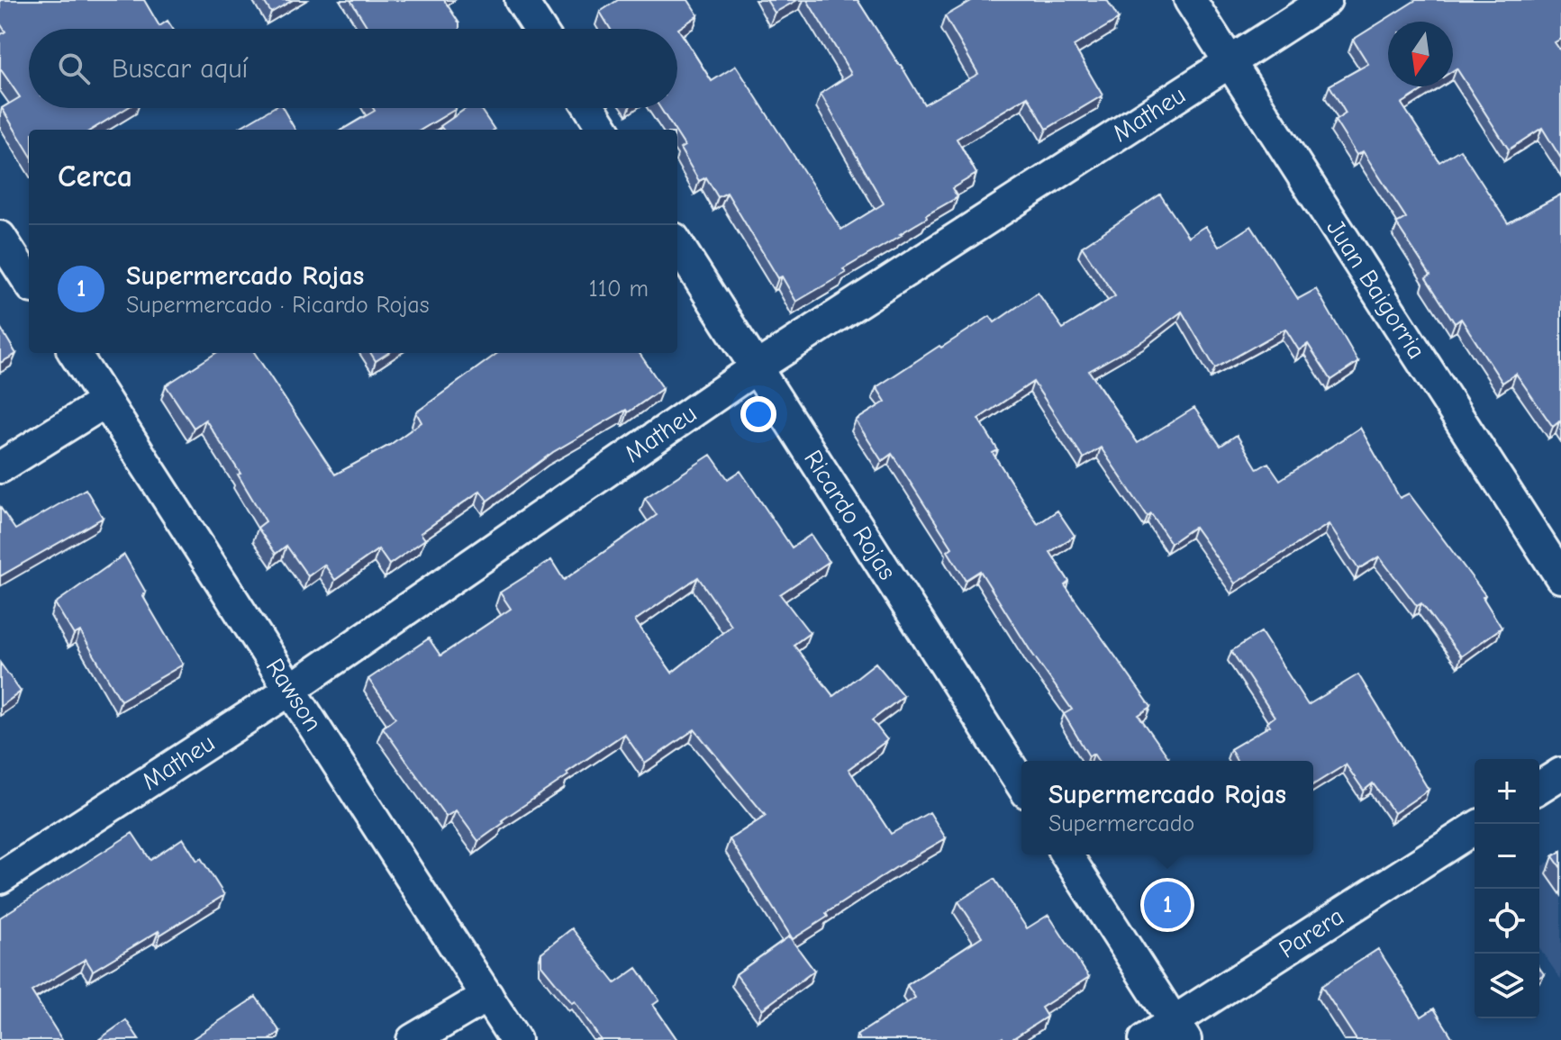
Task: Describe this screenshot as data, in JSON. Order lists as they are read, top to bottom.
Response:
{
  "streets": {
    "street": [
      "Matheu",
      "Juan Baigorria",
      "Ricardo Rojas",
      "Rawson",
      "Parera"
    ]
  },
  "crossings": [
    ["Matheu", "Juan Baigorria"],
    ["Matheu", "Ricardo Rojas"],
    ["Matheu", "Rawson"]
  ],
  "north": "bottom",
  "page": {
    "search": "Buscar aquí",
    "heading": "Cerca",
    "list": [
      {
        "mark": "1",
        "name": "Supermercado Rojas",
        "note": "Supermercado · Ricardo Rojas",
        "value": "110 m"
      }
    ],
    "map_buttons": ["+", "−"],
    "popup": ["Supermercado Rojas", "Supermercado"],
    "pins": "1"
  }
}
